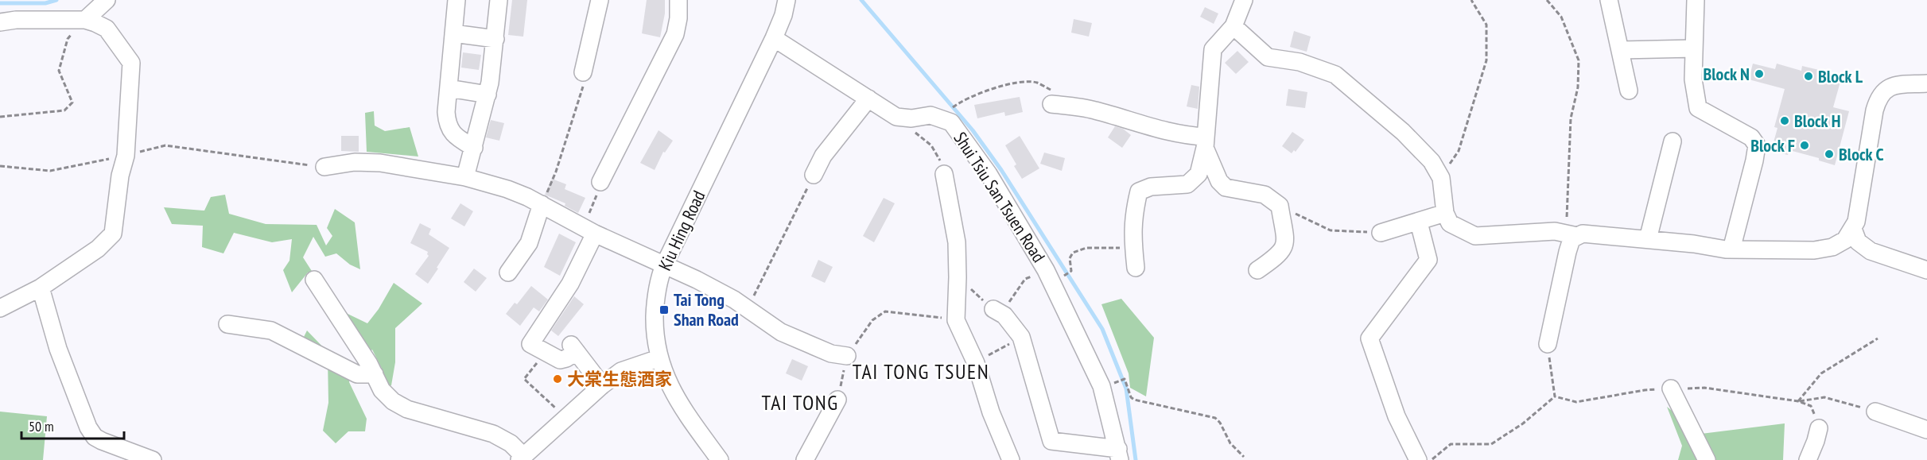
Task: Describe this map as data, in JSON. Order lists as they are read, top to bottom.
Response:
{
  "streets": {
    "street": ["Shui Tsiu San Tsuen Road", "Kiu Hing Road"]
  },
  "districts": ["TAI TONG TSUEN", "TAI TONG"],
  "places": {
    "other": [
      "Block N",
      "Block L",
      "Block H",
      "Block F",
      "Block C",
      "大棠生態酒家"
    ],
    "transit": ["Tai Tong Shan Road"]
  },
  "scale_bar": "50 m"
}
